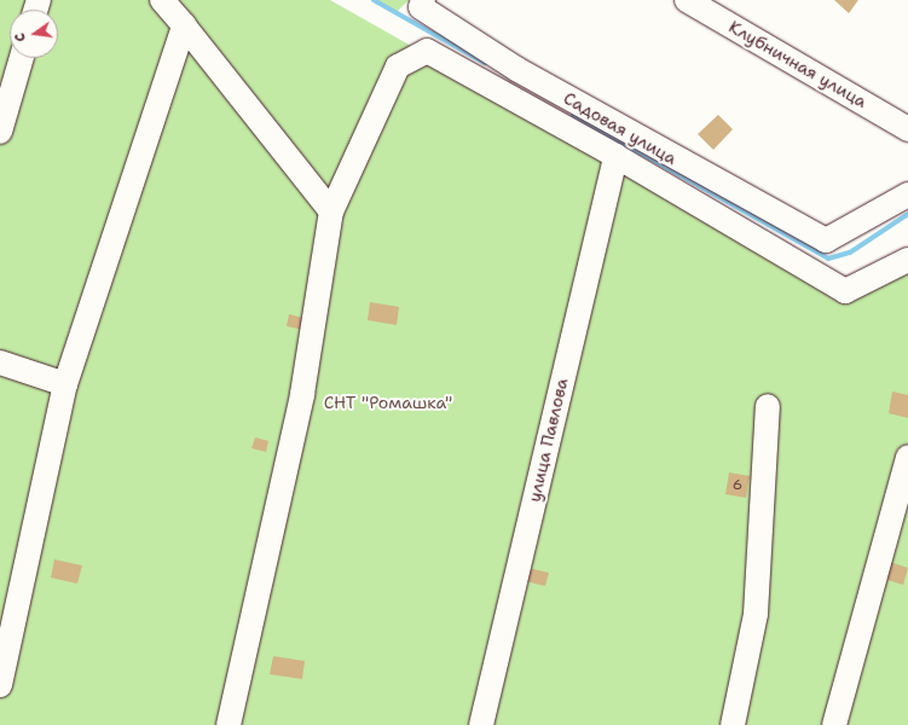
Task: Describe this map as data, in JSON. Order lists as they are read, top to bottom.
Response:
{
  "streets": {
    "street": ["Клубничная улица", "Садовая улица", "улица Павлова"]
  },
  "parks": ["СНТ \"Ромашка\""],
  "house_numbers": ["6"],
  "north": "left"
}
